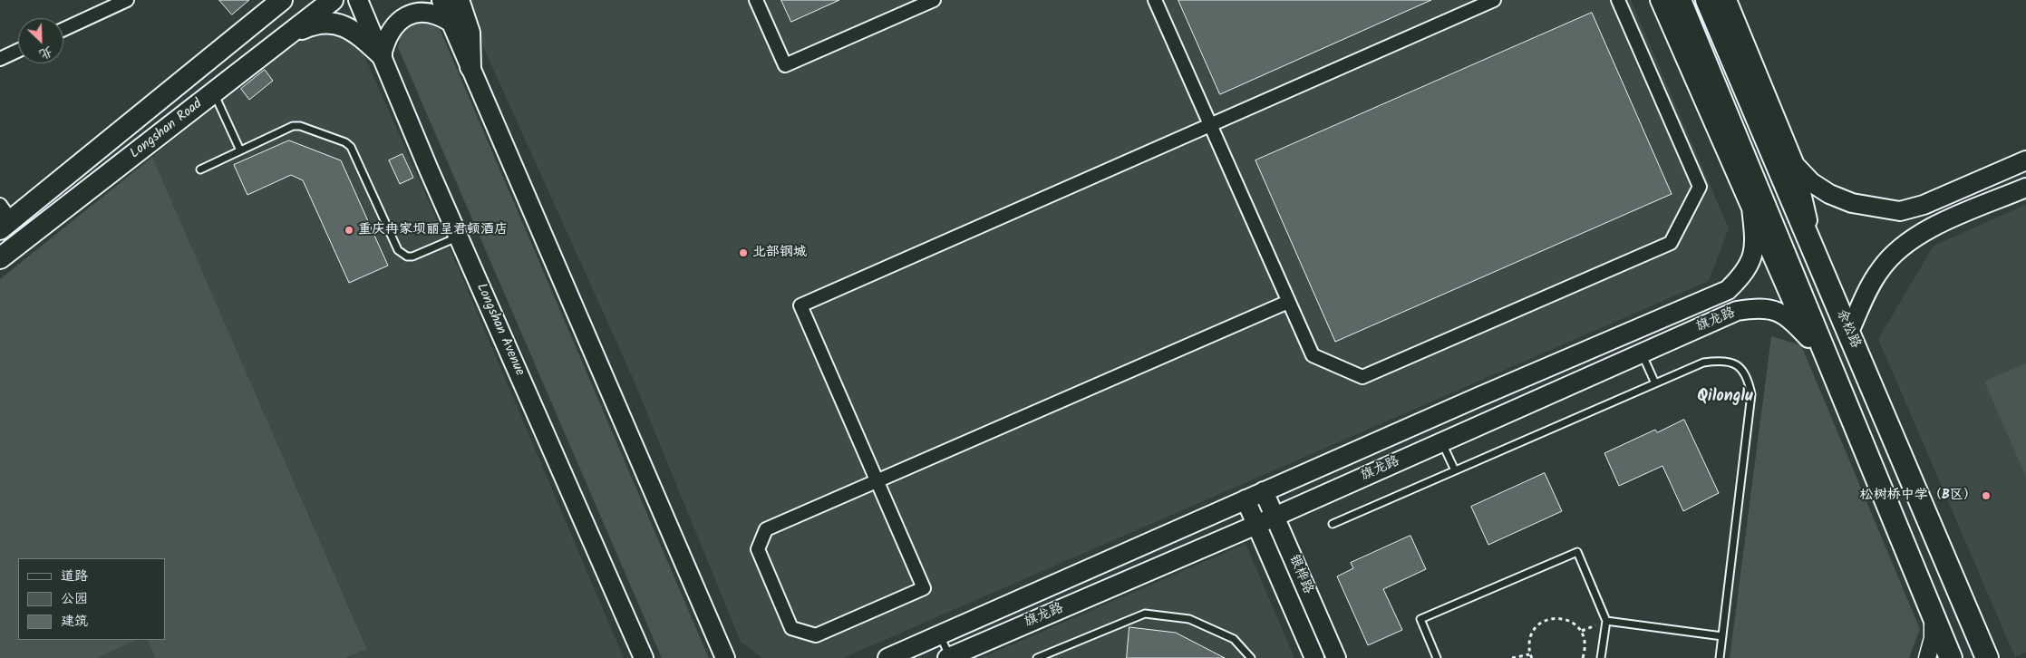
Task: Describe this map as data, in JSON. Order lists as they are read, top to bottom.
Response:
{
  "streets": {
    "highway": ["余松路"],
    "main road": [
      "Longshan Road",
      "旗龙路",
      "Longshan Avenue",
      "银桦路"
    ]
  },
  "crossings": [
    ["旗龙路", "银桦路"]
  ],
  "districts": ["Qilonglu"],
  "places": ["重庆冉家坝丽呈君顿酒店", "北部钢城", "松树桥中学（B区）"],
  "legend": ["道路", "公园", "建筑"],
  "north": "bottom right"
}
